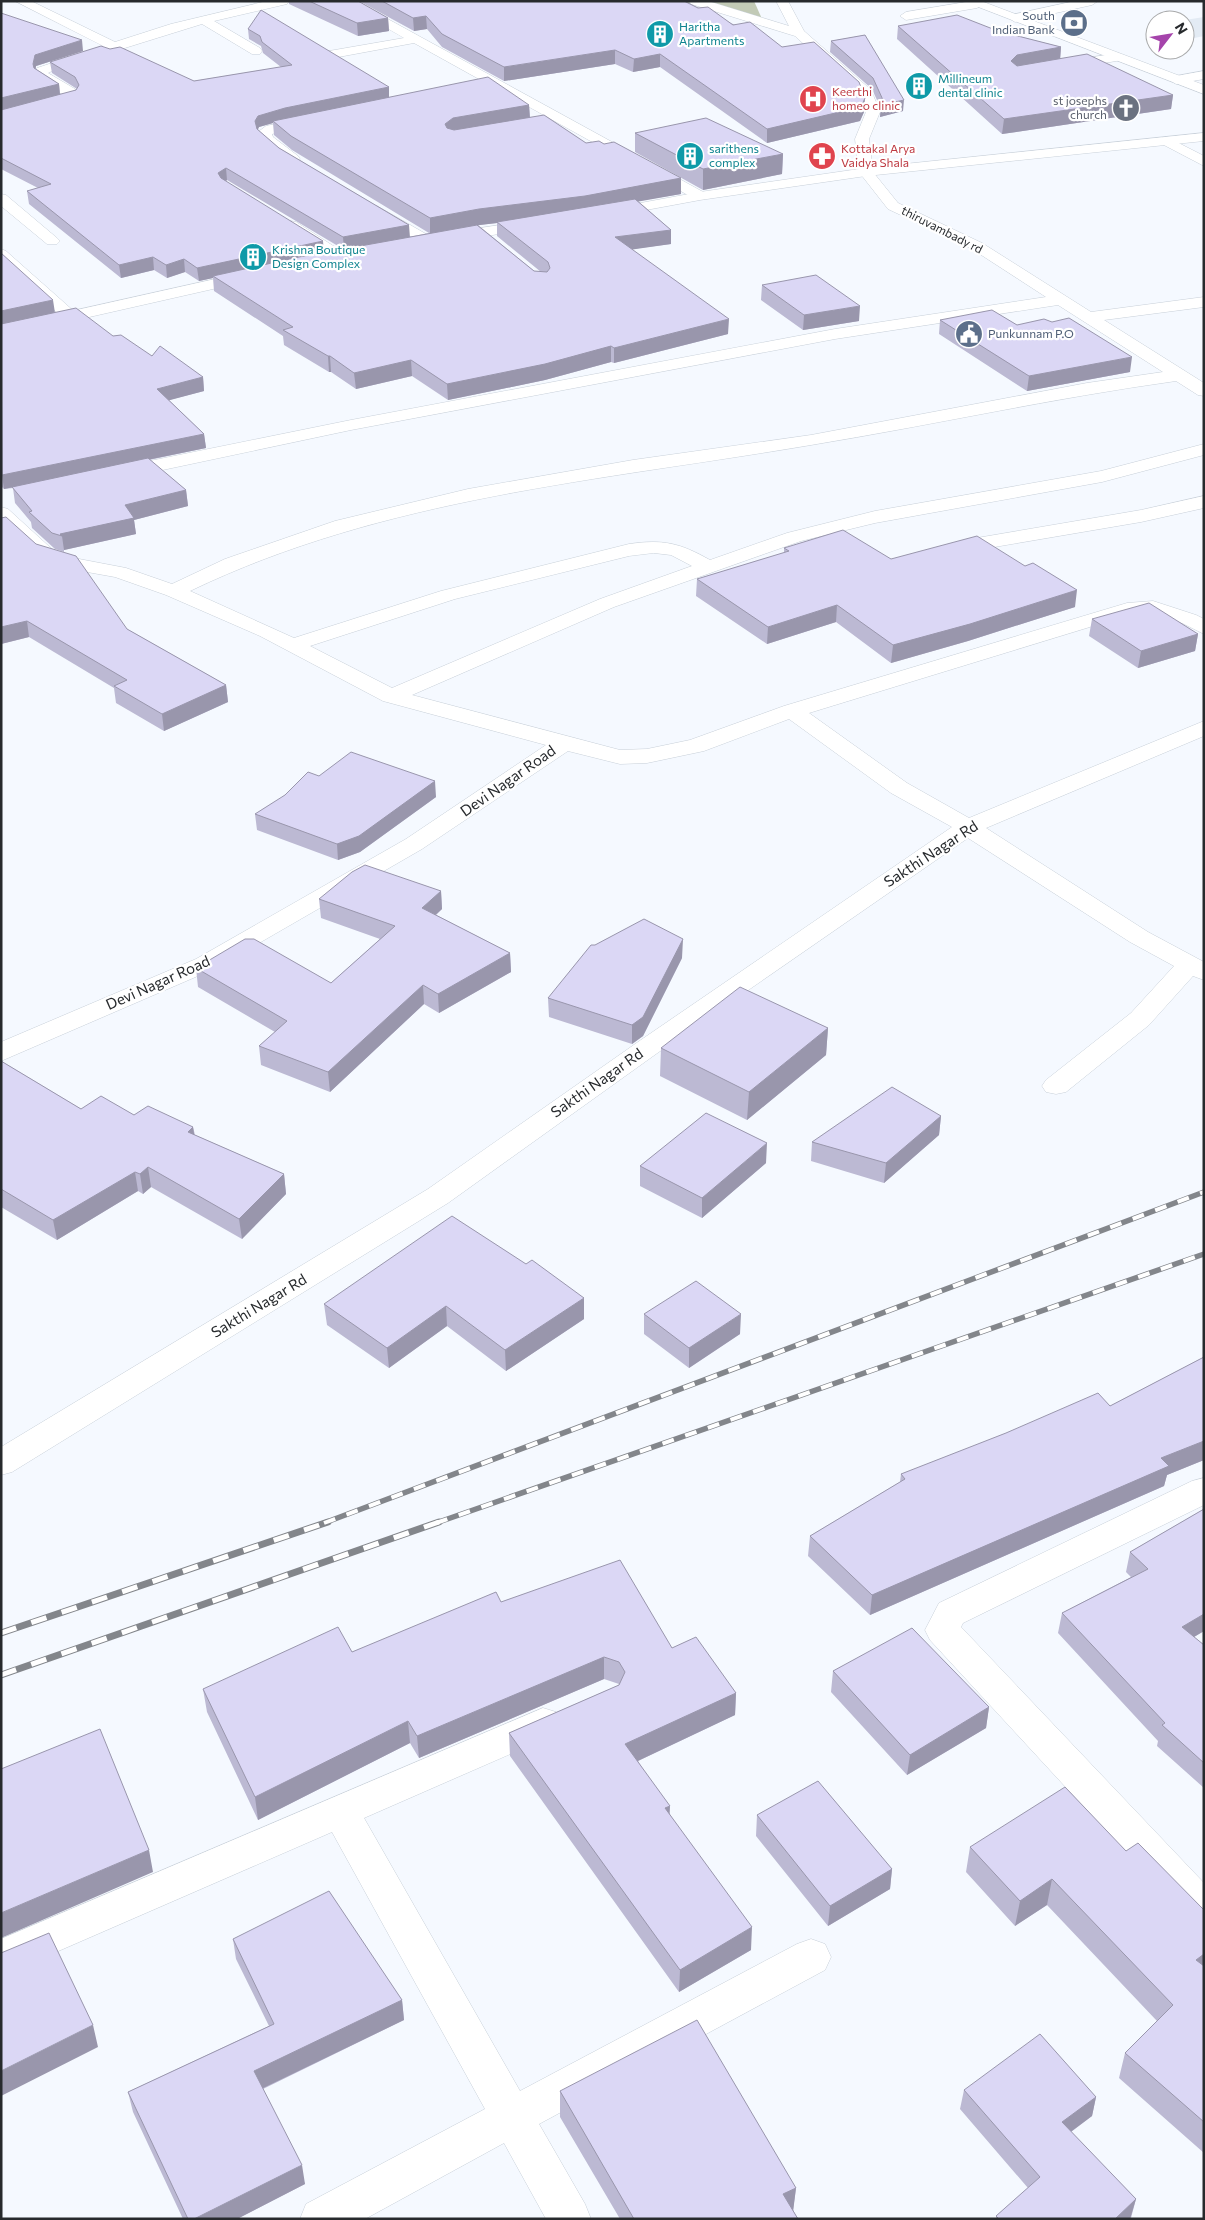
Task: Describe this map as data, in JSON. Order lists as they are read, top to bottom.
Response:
{
  "streets": {
    "street": ["thiruvambady rd", "Devi Nagar Road", "Sakthi Nagar Rd"]
  },
  "places": {
    "bank": ["South Indian Bank"],
    "building": [
      "Haritha Apartments",
      "Millineum dental clinic",
      "sarithens complex",
      "Krishna Boutique Design Complex"
    ],
    "hospital": ["Keerthi homeo clinic"],
    "church": ["st josephs church"],
    "pharmacy": ["Kottakal Arya Vaidya Shala"],
    "public building": ["Punkunnam P.O"]
  },
  "north": "top right"
}
